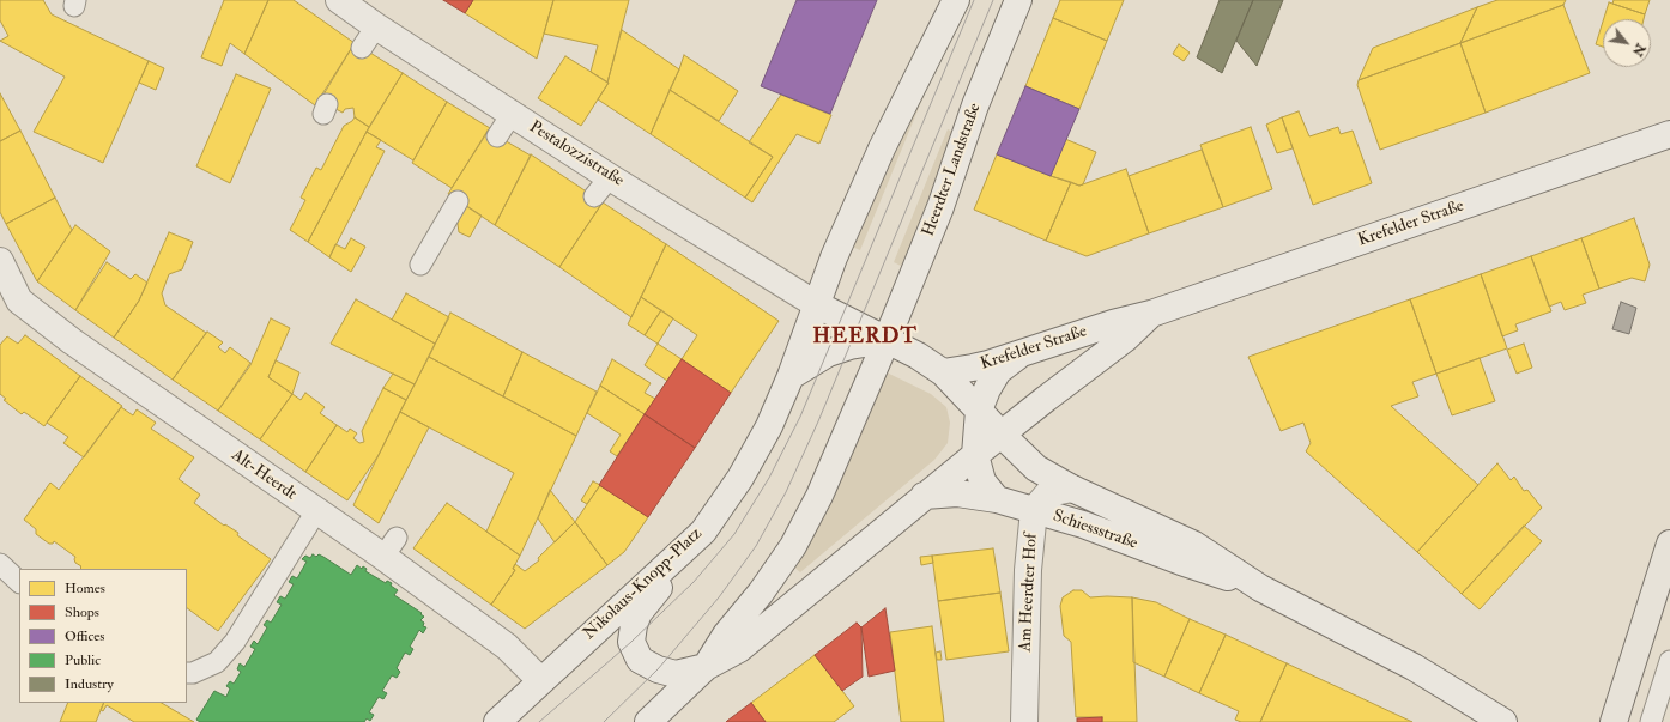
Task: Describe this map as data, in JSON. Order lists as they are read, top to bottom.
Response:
{
  "streets": {
    "main road": [
      "Pestalozzistraße",
      "Heerdter Landstraße",
      "Krefelder Straße",
      "Alt-Heerdt",
      "Schiessstraße",
      "Nikolaus-Knopp-Platz",
      "Am Heerdter Hof"
    ]
  },
  "crossings": [
    ["Pestalozzistraße", "Nikolaus-Knopp-Platz"],
    ["Krefelder Straße", "Schiessstraße"],
    ["Alt-Heerdt", "Nikolaus-Knopp-Platz"],
    ["Schiessstraße", "Am Heerdter Hof"]
  ],
  "districts": ["HEERDT"],
  "legend": [
    "Homes",
    "Shops",
    "Offices",
    "Public",
    "Industry"
  ],
  "north": "bottom right"
}
